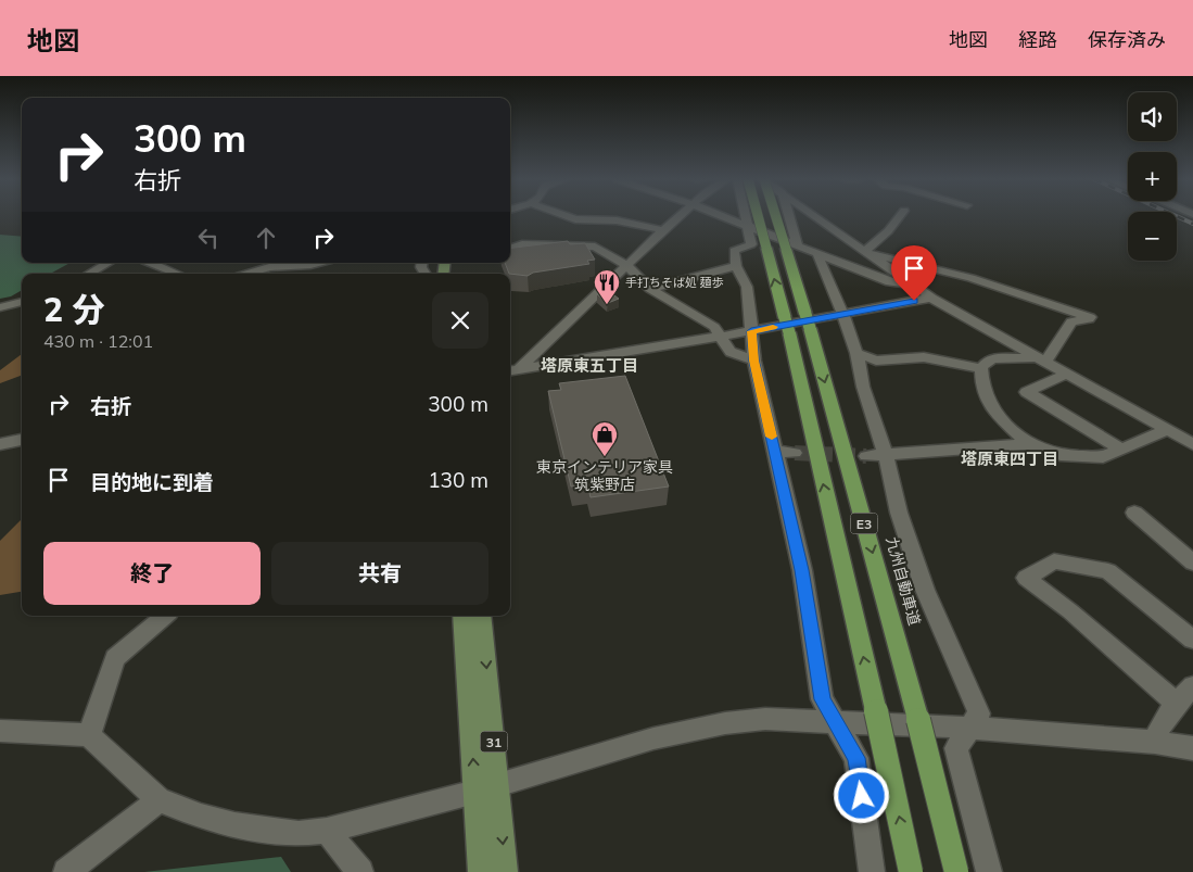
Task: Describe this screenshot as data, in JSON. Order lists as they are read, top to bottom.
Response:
{
  "streets": {
    "highway": ["E3", "九州自動車道"],
    "main road": ["31"]
  },
  "districts": ["塔原東五丁目", "塔原東四丁目"],
  "places": {
    "restaurant": ["手打ちそば処 麺歩"],
    "shop": ["東京インテリア家具 筑紫野店"]
  },
  "page": {
    "header": "地図",
    "nav": ["地図", "経路", "保存済み"],
    "map_buttons": ["+", "−"],
    "turn": ["300 m", "右折"],
    "heading": ["2 分", "430 m · 12:01"],
    "list": [
      {
        "name": "右折",
        "value": "300 m"
      },
      {
        "name": "目的地に到着",
        "value": "130 m"
      }
    ],
    "buttons": ["終了", "共有"]
  }
}
